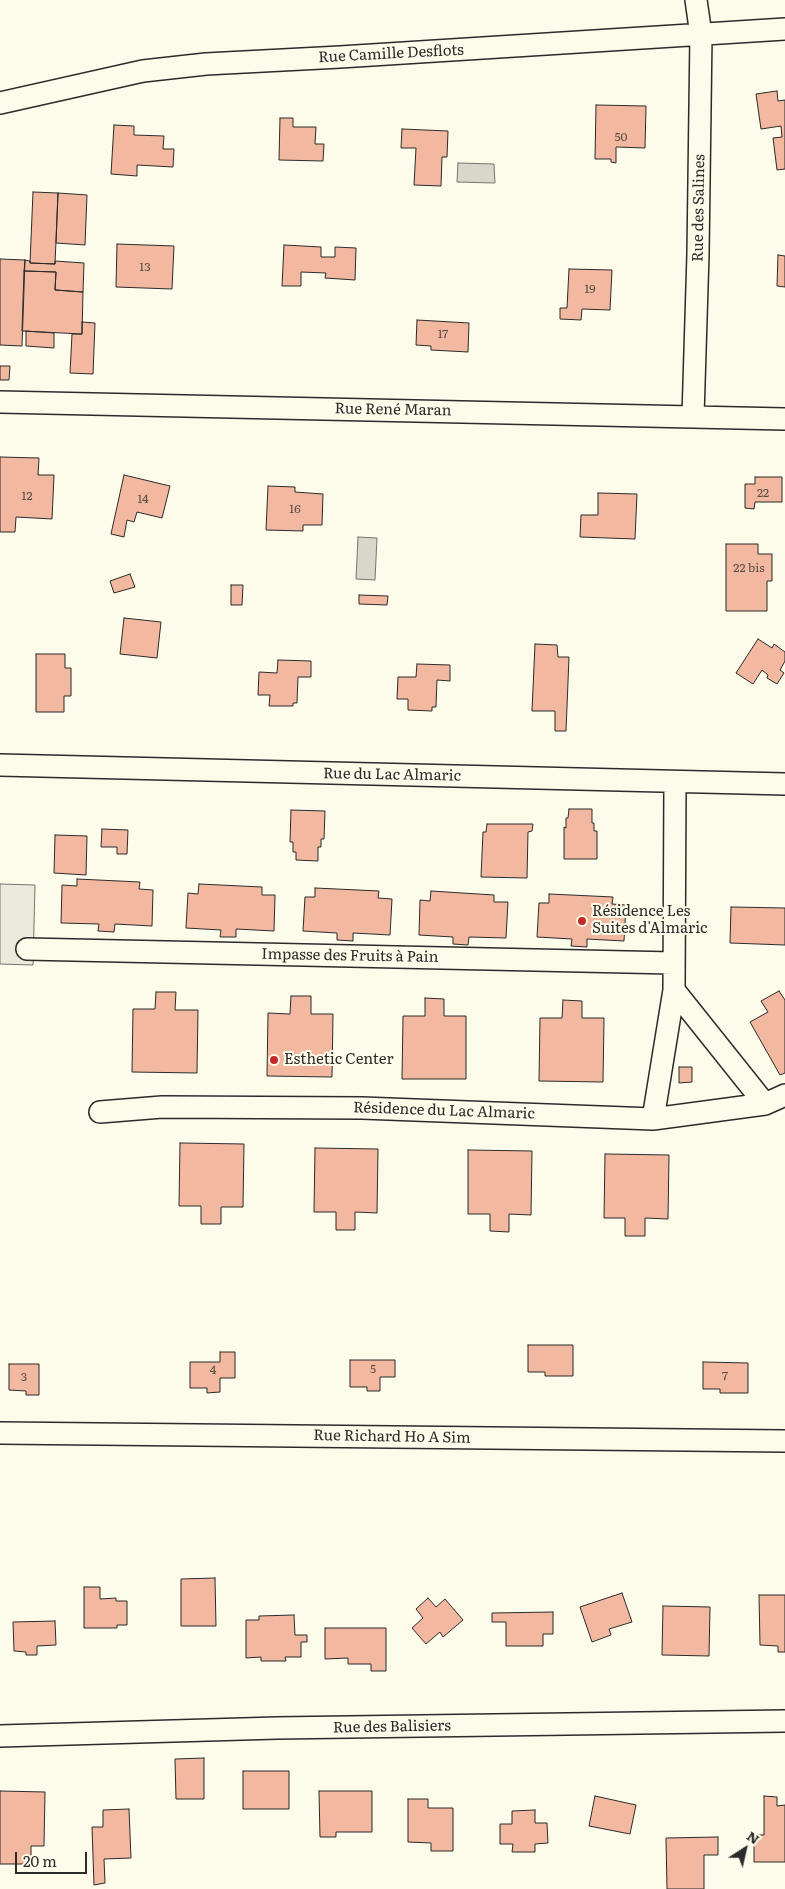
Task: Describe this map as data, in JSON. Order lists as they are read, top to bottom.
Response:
{
  "streets": {
    "street": [
      "Rue Camille Desflots",
      "Rue des Salines",
      "Rue René Maran",
      "Rue du Lac Almaric",
      "Impasse des Fruits à Pain",
      "Résidence du Lac Almaric",
      "Rue Richard Ho A Sim",
      "Rue des Balisiers"
    ]
  },
  "crossings": [
    ["Rue Camille Desflots", "Rue des Salines"],
    ["Rue des Salines", "Rue René Maran"]
  ],
  "places": ["Résidence Les Suites d'Almaric", "Esthetic Center"],
  "house_numbers": [
    "50",
    "13",
    "19",
    "17",
    "22",
    "12",
    "14",
    "16",
    "22 bis",
    "5",
    "4",
    "7",
    "3"
  ],
  "scale_bar": "20 m",
  "north": "top right"
}
